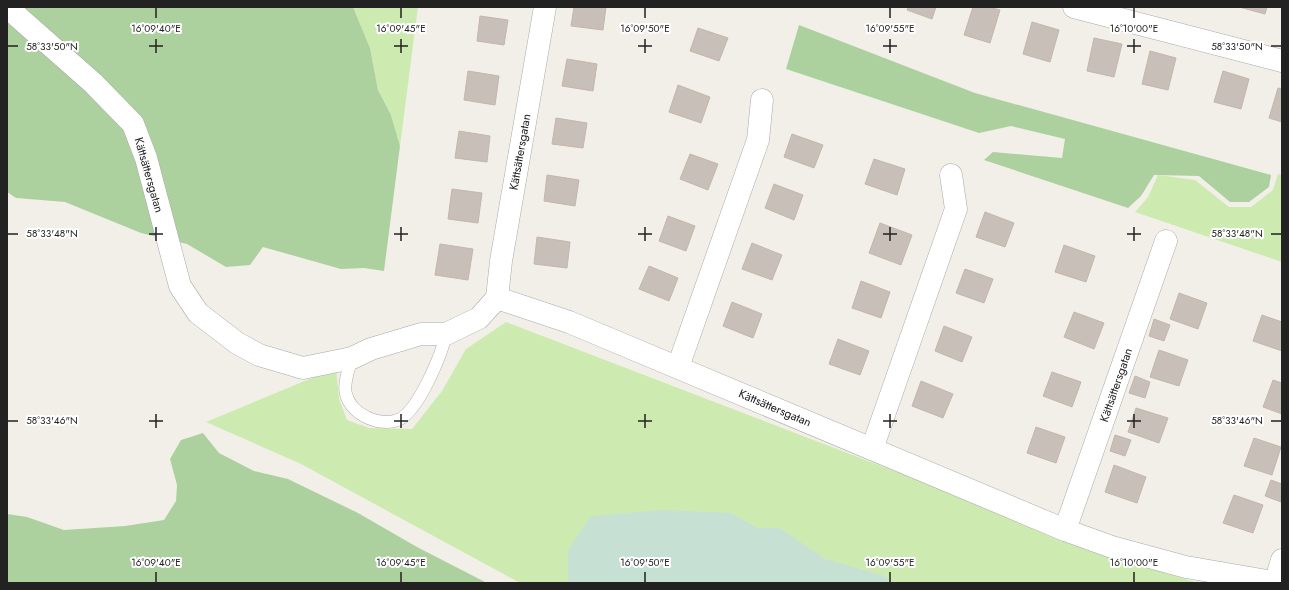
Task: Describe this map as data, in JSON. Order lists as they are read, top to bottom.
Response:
{
  "streets": {
    "street": ["Kättsättersgatan"]
  },
  "coordinates": [
    "16°09'40\"E",
    "16°09'45\"E",
    "16°09'50\"E",
    "16°09'55\"E",
    "16°10'00\"E",
    "58°33'50\"N",
    "58°33'48\"N",
    "58°33'46\"N"
  ]
}
